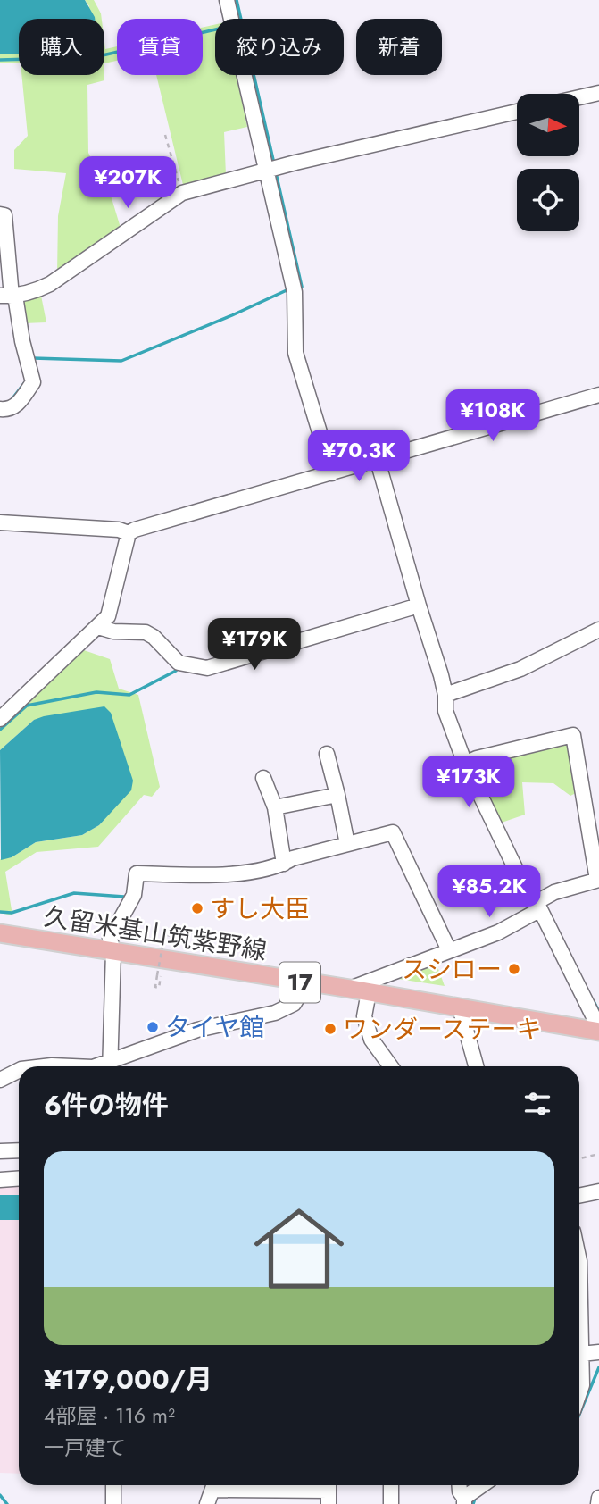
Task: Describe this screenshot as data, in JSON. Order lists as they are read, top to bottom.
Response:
{
  "streets": {
    "main road": ["久留米基山筑紫野線", "17"]
  },
  "places": [
    "すし大臣",
    "スシロー",
    "タイヤ館",
    "ワンダーステーキ"
  ],
  "north": "right",
  "page": {
    "chip": [
      "購入",
      "賃貸",
      "絞り込み",
      "新着"
    ],
    "price": [
      "¥207K",
      "¥108K",
      "¥70.3K",
      "¥179K",
      "¥173K",
      "¥85.2K"
    ],
    "heading": "6件の物件",
    "list": [
      {
        "name": "¥179,000/月",
        "note": "4部屋 · 116 m² · 一戸建て"
      }
    ]
  }
}
